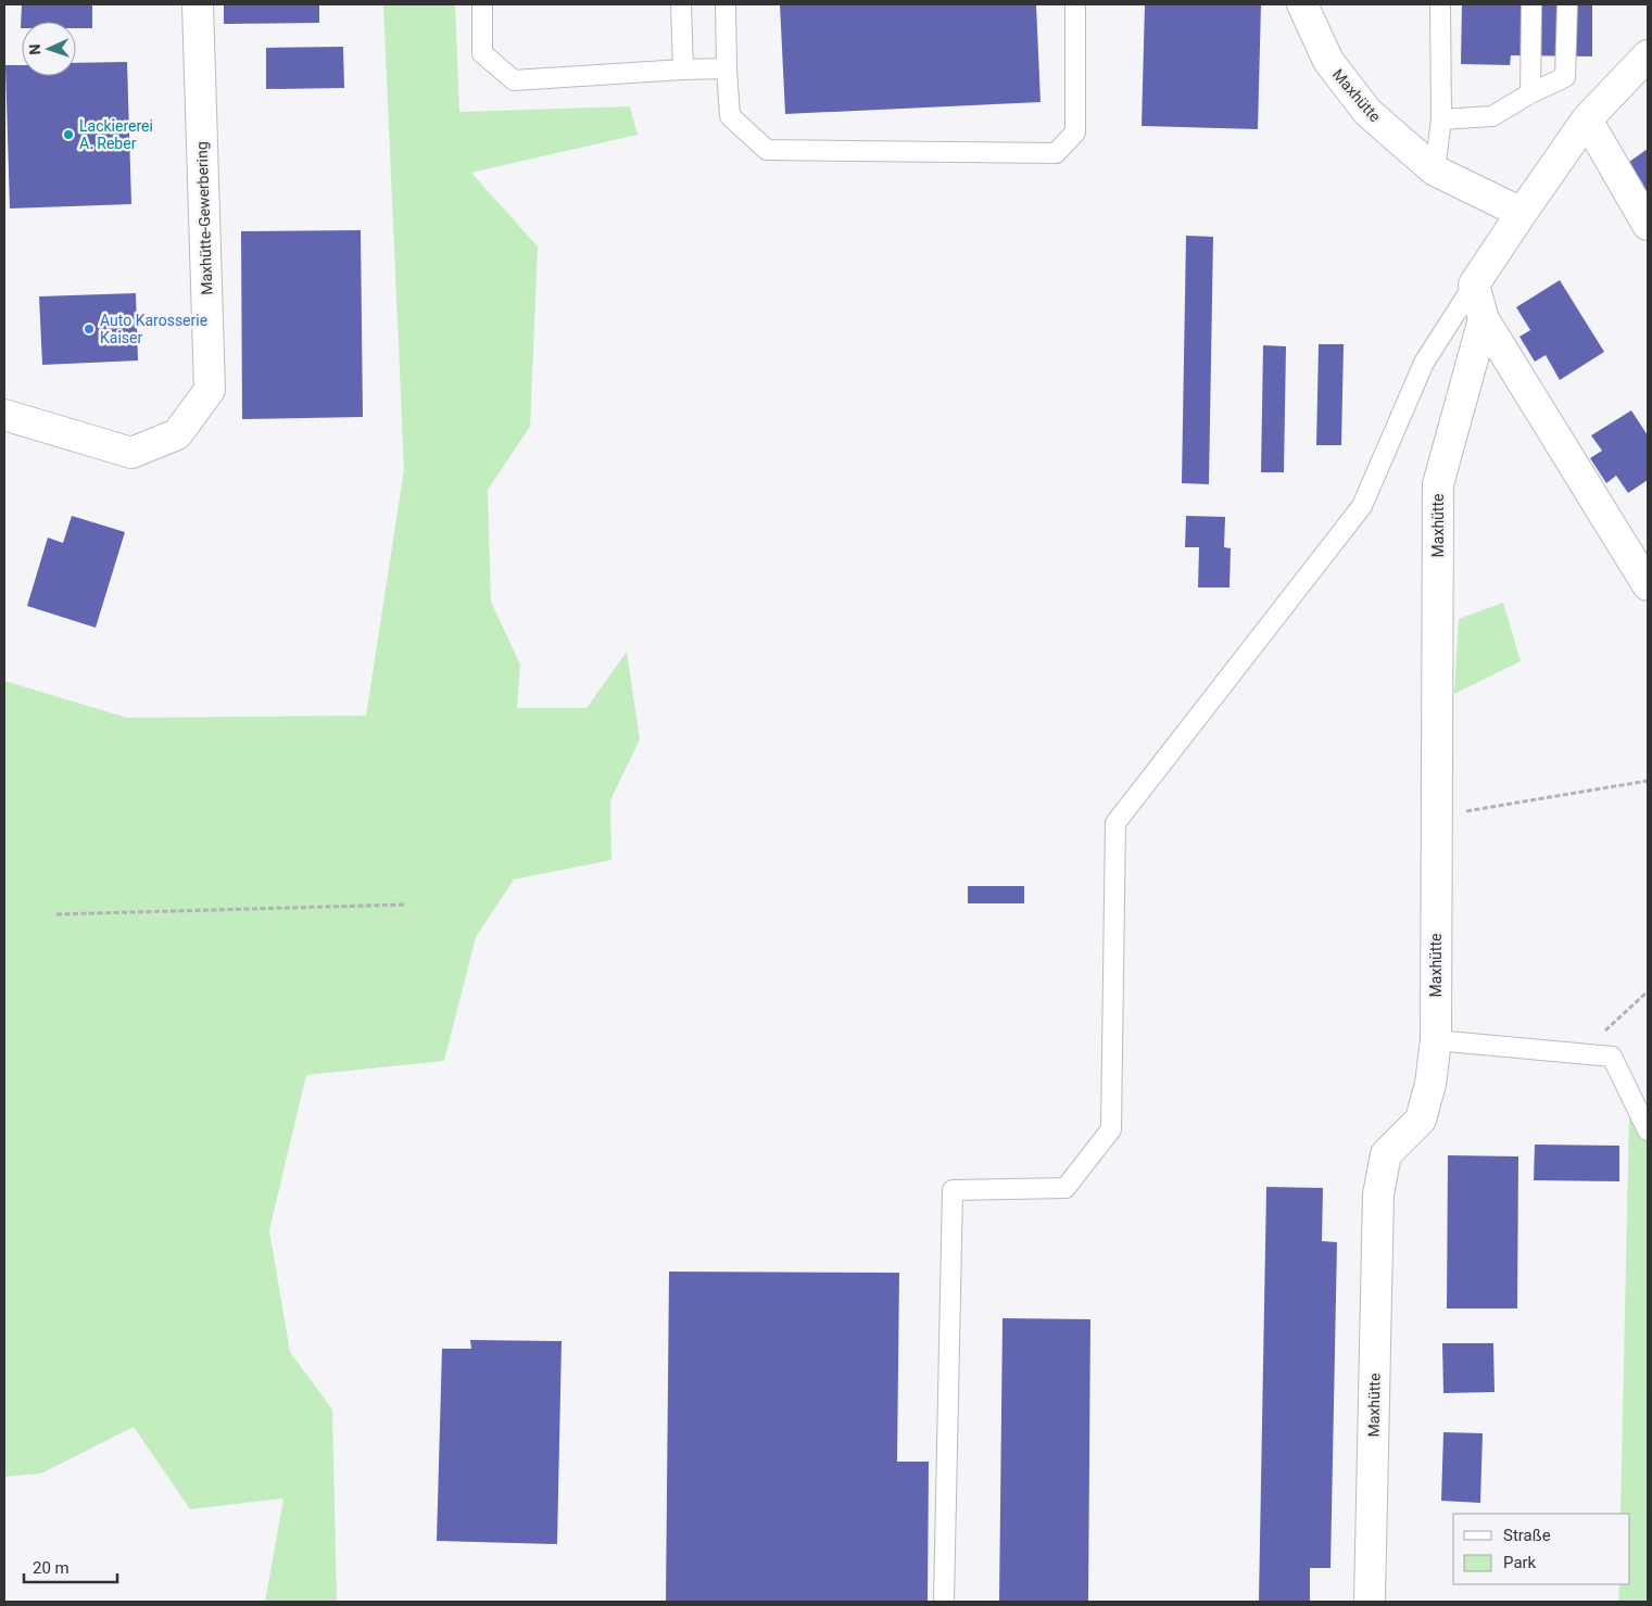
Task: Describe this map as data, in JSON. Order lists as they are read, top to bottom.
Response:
{
  "streets": {
    "street": ["Maxhütte", "Maxhütte-Gewerbering"]
  },
  "places": ["Lackiererei A. Reber", "Auto Karosserie Kaiser"],
  "legend": ["Straße", "Park"],
  "scale_bar": "20 m",
  "north": "left"
}
